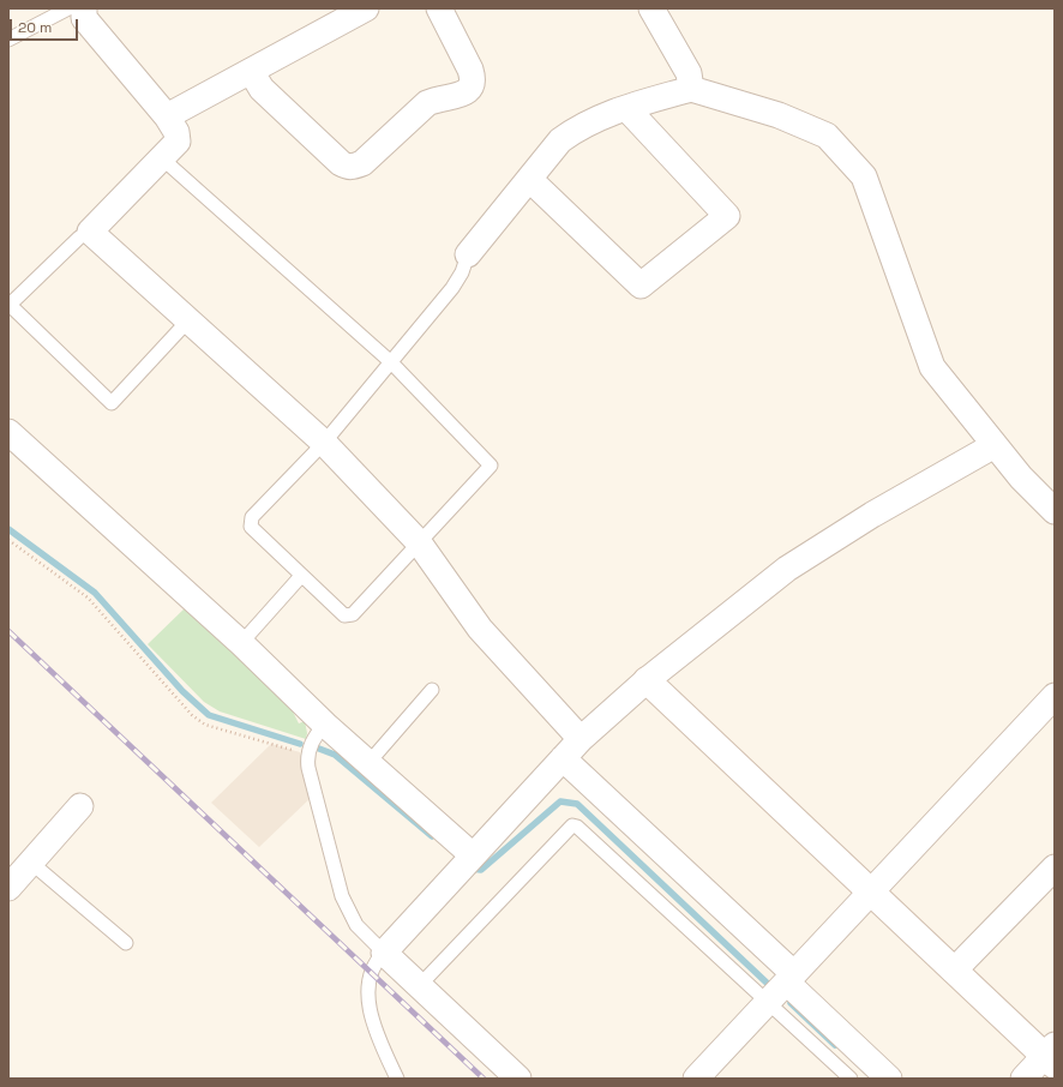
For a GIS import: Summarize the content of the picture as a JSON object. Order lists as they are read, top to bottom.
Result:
{
  "scale_bar": "20 m"
}
